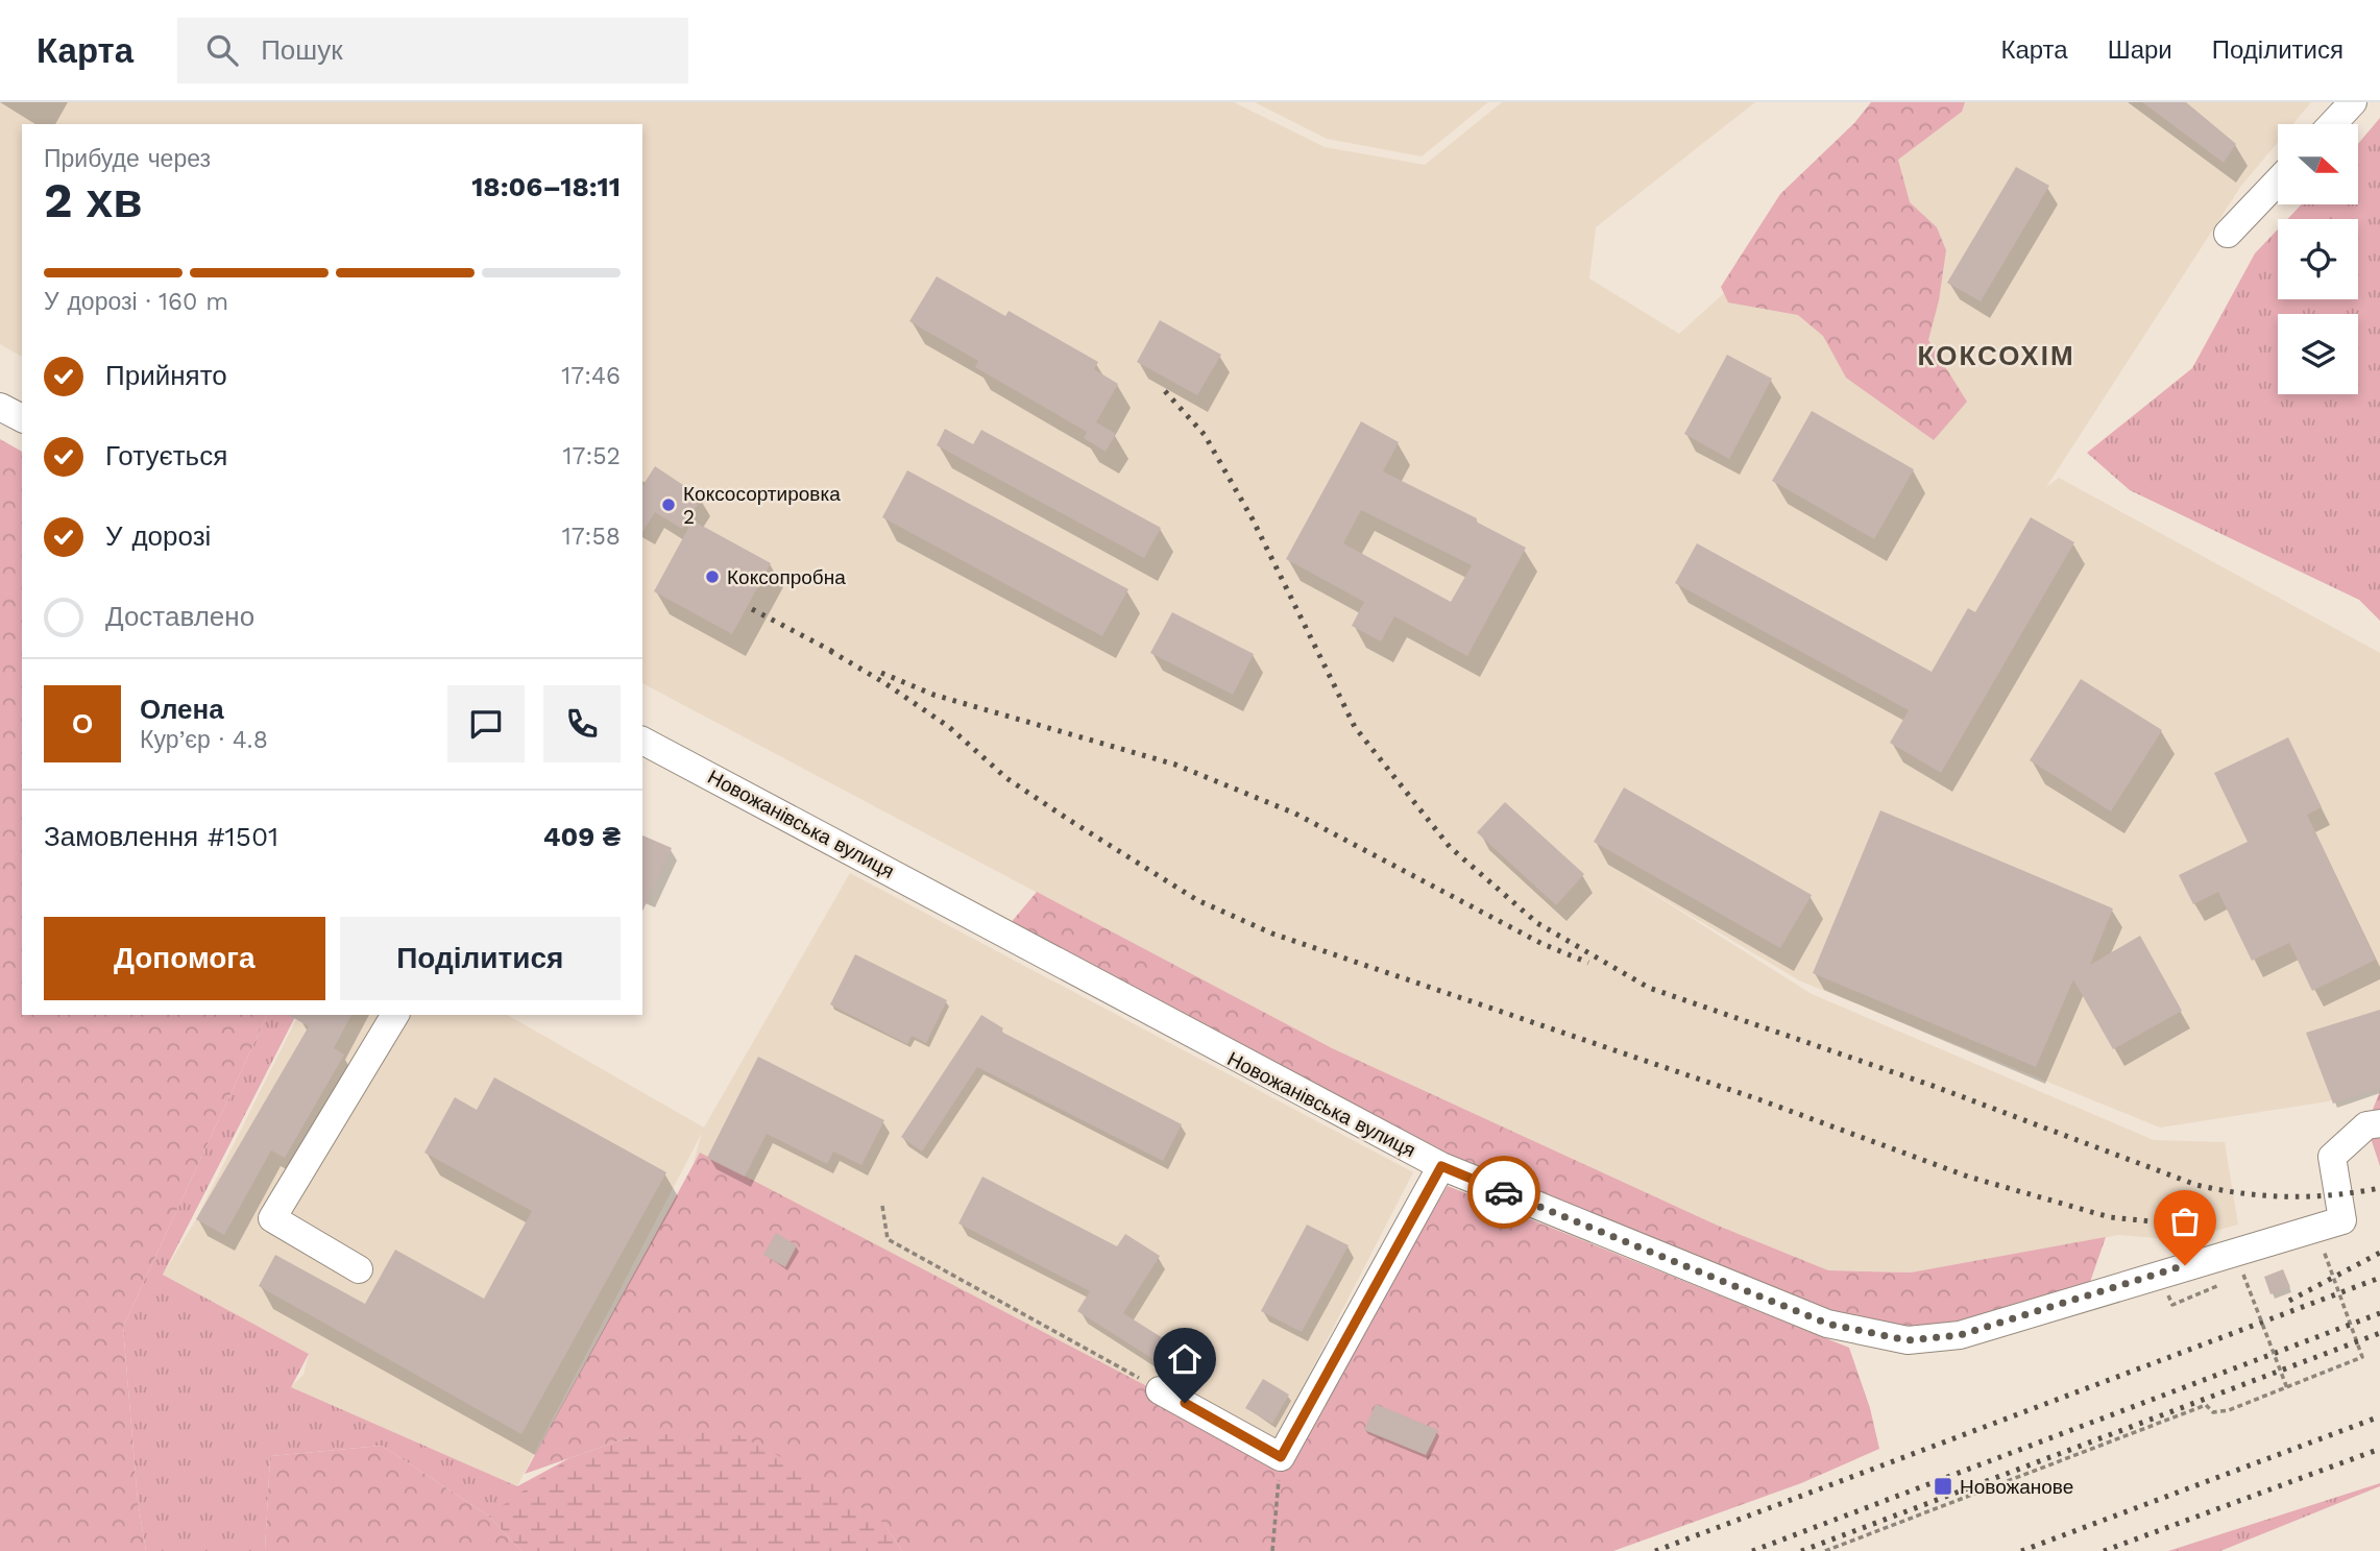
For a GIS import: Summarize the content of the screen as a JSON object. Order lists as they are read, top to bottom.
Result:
{
  "streets": {
    "street": ["Новожанівська вулиця"]
  },
  "districts": ["КОКСОХІМ"],
  "places": {
    "other": ["Коксосортировка 2", "Коксопробна"],
    "transit": ["Новожанове"]
  },
  "north": "right",
  "page": {
    "header": "Карта",
    "search": "Пошук",
    "nav": ["Карта", "Шари", "Поділитися"],
    "heading": ["2 хв", "Прибуде через", "18:06–18:11"],
    "panel": [
      "Олена",
      "Кур’єр · 4.8",
      "Замовлення #1501",
      "409 ₴"
    ],
    "bar": "У дорозі · 160 m",
    "list": [
      ["Прийнято", "17:46"],
      ["Готується", "17:52"],
      ["У дорозі", "17:58"],
      "Доставлено"
    ],
    "round": "О",
    "buttons": ["Допомога", "Поділитися"]
  }
}
